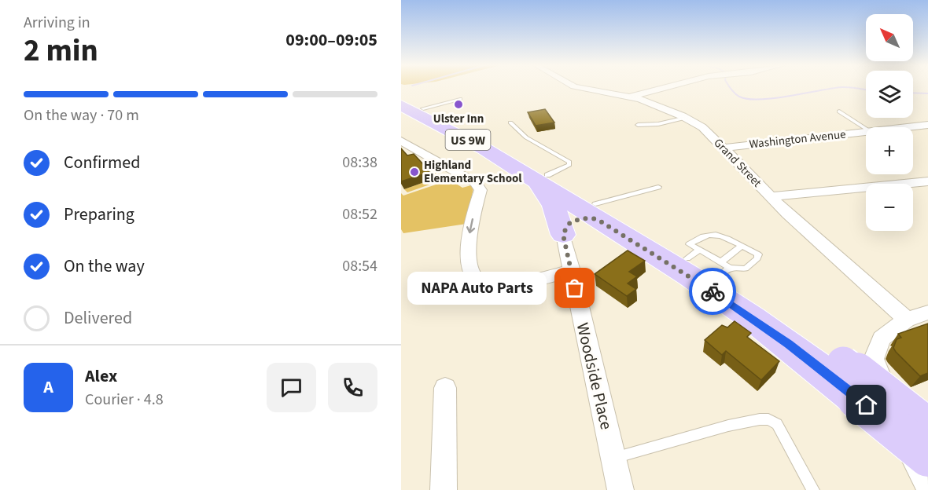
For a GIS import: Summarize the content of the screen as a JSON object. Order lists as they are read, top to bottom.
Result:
{
  "streets": {
    "highway": ["US 9W"],
    "street": ["Washington Avenue", "Grand Street", "Woodside Place"]
  },
  "crossings": [
    ["Washington Avenue", "Grand Street"]
  ],
  "places": ["Ulster Inn", "Highland Elementary School", "NAPA Auto Parts"],
  "north": "top left",
  "page": {
    "heading": ["2 min", "Arriving in", "09:00–09:05"],
    "panel": ["Alex", "Courier · 4.8"],
    "map_buttons": ["+", "−"],
    "bar": "On the way · 70 m",
    "list": [
      ["Confirmed", "08:38"],
      ["Preparing", "08:52"],
      ["On the way", "08:54"],
      "Delivered"
    ],
    "bubble": "NAPA Auto Parts",
    "round": "A"
  }
}
